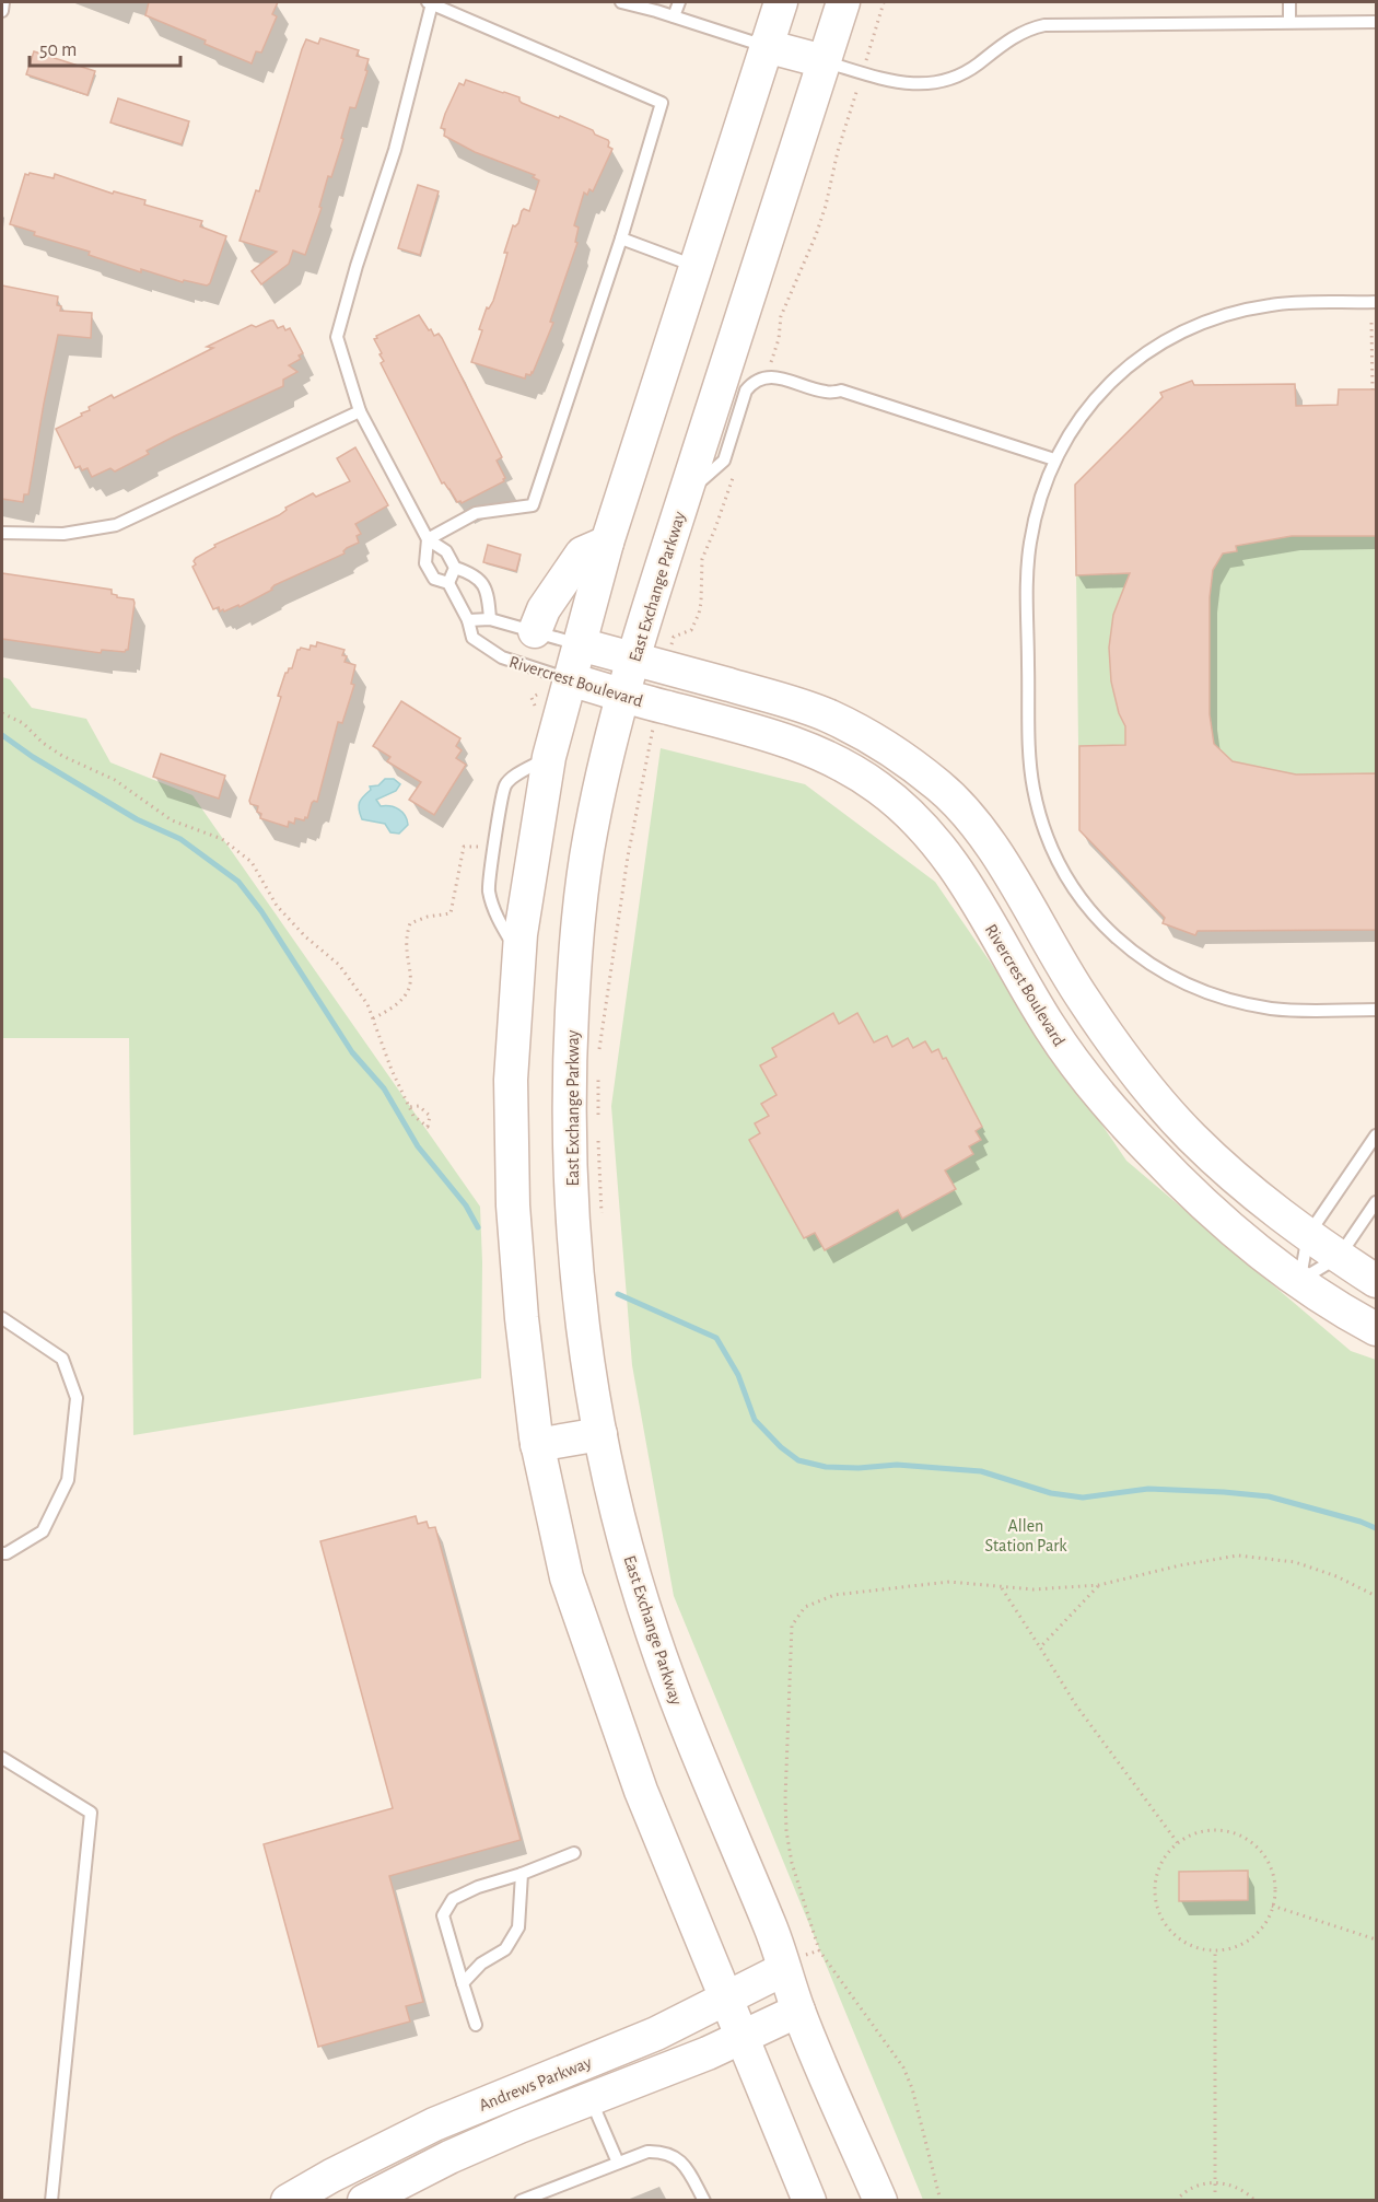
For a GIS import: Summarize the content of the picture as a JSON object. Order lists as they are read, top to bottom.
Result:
{
  "streets": {
    "main road": ["East Exchange Parkway", "Rivercrest Boulevard", "Andrews Parkway"]
  },
  "crossings": [
    ["East Exchange Parkway", "Rivercrest Boulevard"],
    ["East Exchange Parkway", "Andrews Parkway"]
  ],
  "parks": ["Allen Station Park"],
  "scale_bar": "50 m"
}
